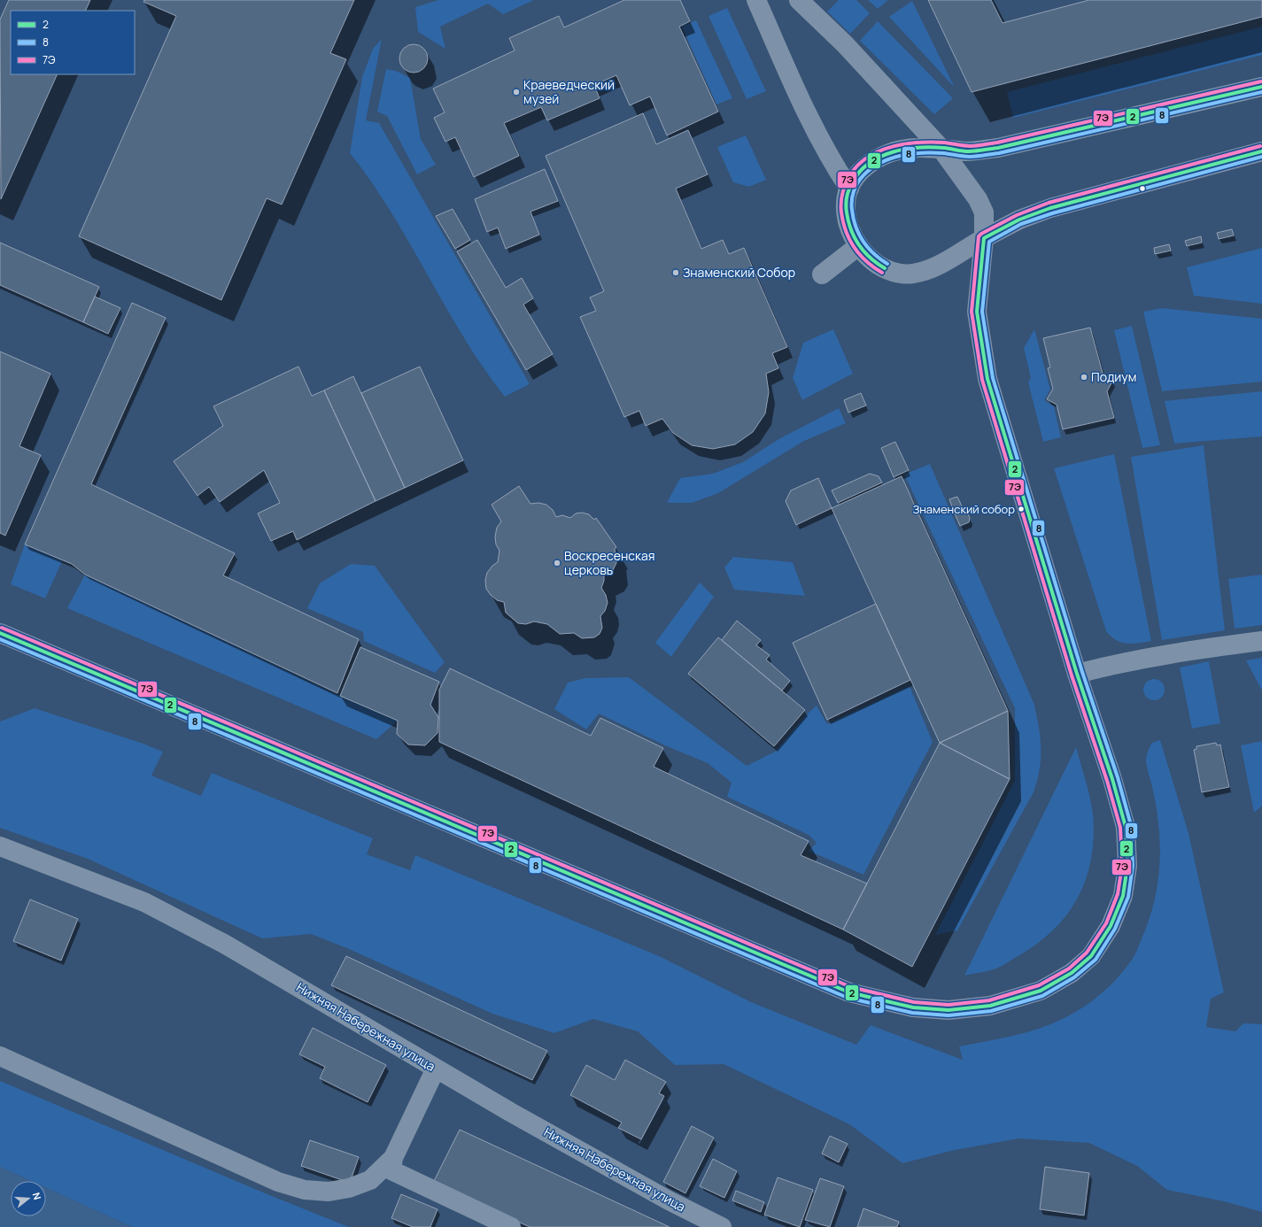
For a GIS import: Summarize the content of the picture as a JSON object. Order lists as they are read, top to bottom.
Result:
{
  "streets": {
    "street": ["Нижняя Набережная улица"]
  },
  "places": [
    "Краеведческий музей",
    "Знаменский Собор",
    "Подиум",
    "Знаменский собор",
    "Воскресенская церковь"
  ],
  "lines": ["transit line 7Э", "transit line 2", "transit line 8"],
  "legend": ["2", "8", "7Э"],
  "north": "right"
}
